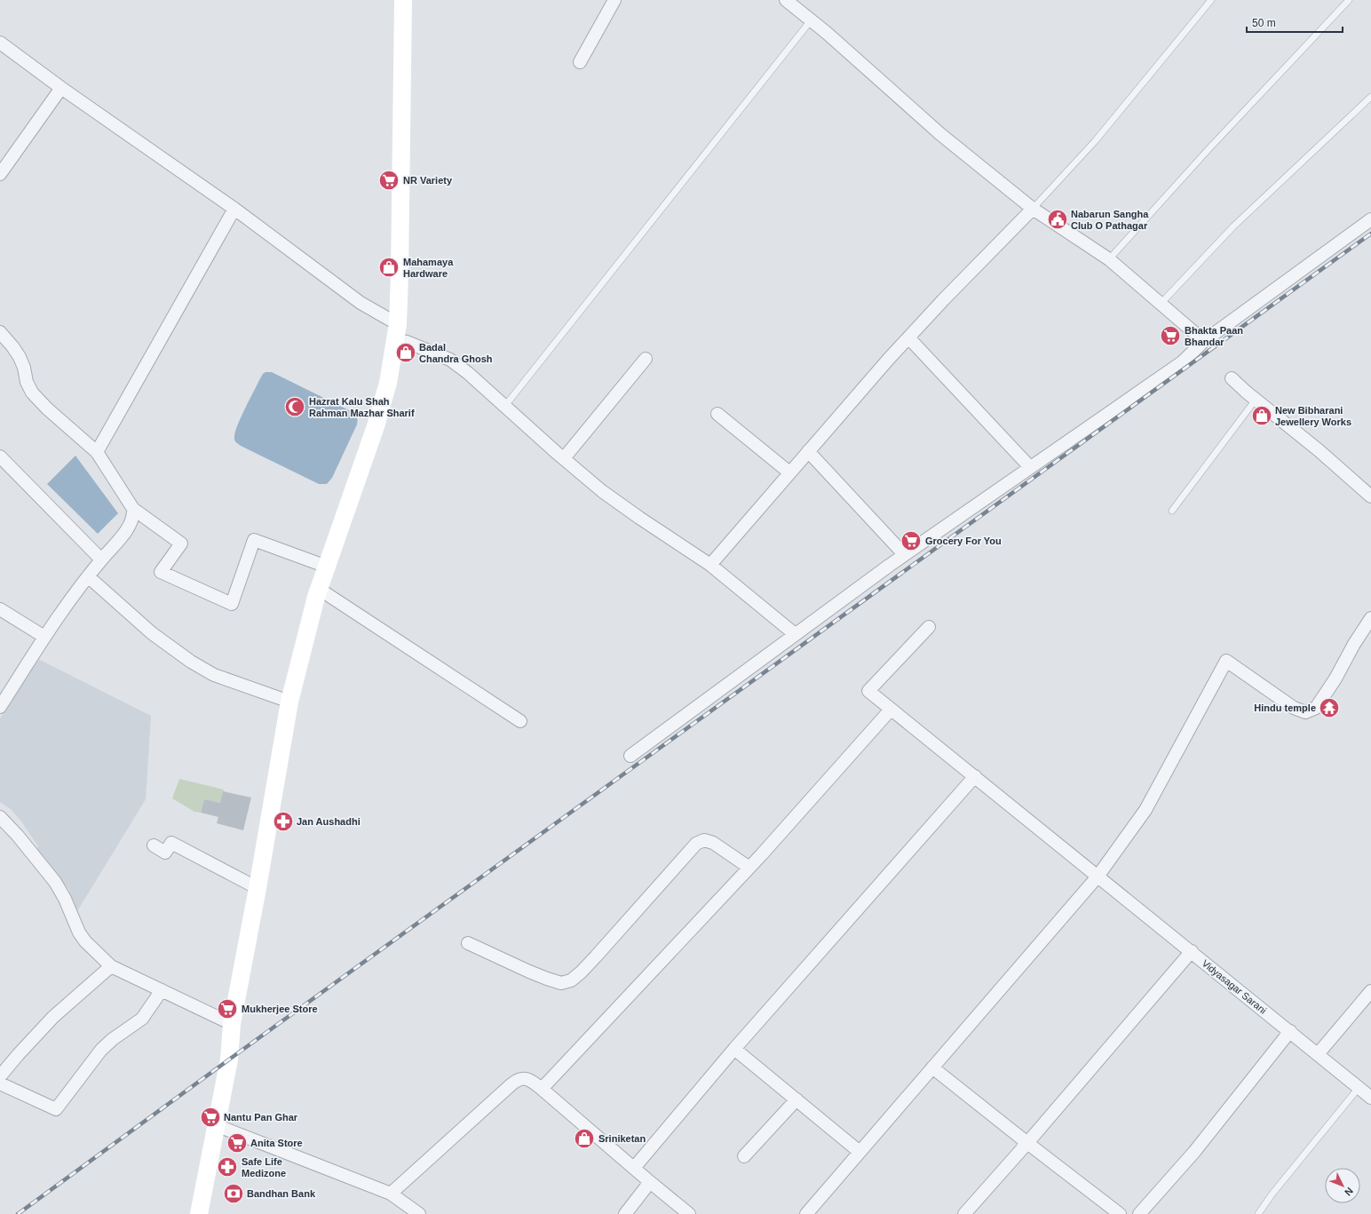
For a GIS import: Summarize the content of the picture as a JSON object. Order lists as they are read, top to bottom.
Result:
{
  "streets": {
    "street": ["Vidyasagar Sarani"]
  },
  "places": {
    "supermarket": [
      "NR Variety",
      "Bhakta Paan Bhandar",
      "Grocery For You",
      "Mukherjee Store",
      "Nantu Pan Ghar",
      "Anita Store"
    ],
    "public building": ["Nabarun Sangha Club O Pathagar"],
    "shop": [
      "Mahamaya Hardware",
      "Badal Chandra Ghosh",
      "New Bibharani Jewellery Works",
      "Sriniketan"
    ],
    "mosque": ["Hazrat Kalu Shah Rahman Mazhar Sharif"],
    "temple": ["Hindu temple"],
    "pharmacy": ["Jan Aushadhi", "Safe Life Medizone"],
    "bank": ["Bandhan Bank"]
  },
  "scale_bar": "50 m",
  "north": "bottom right"
}
